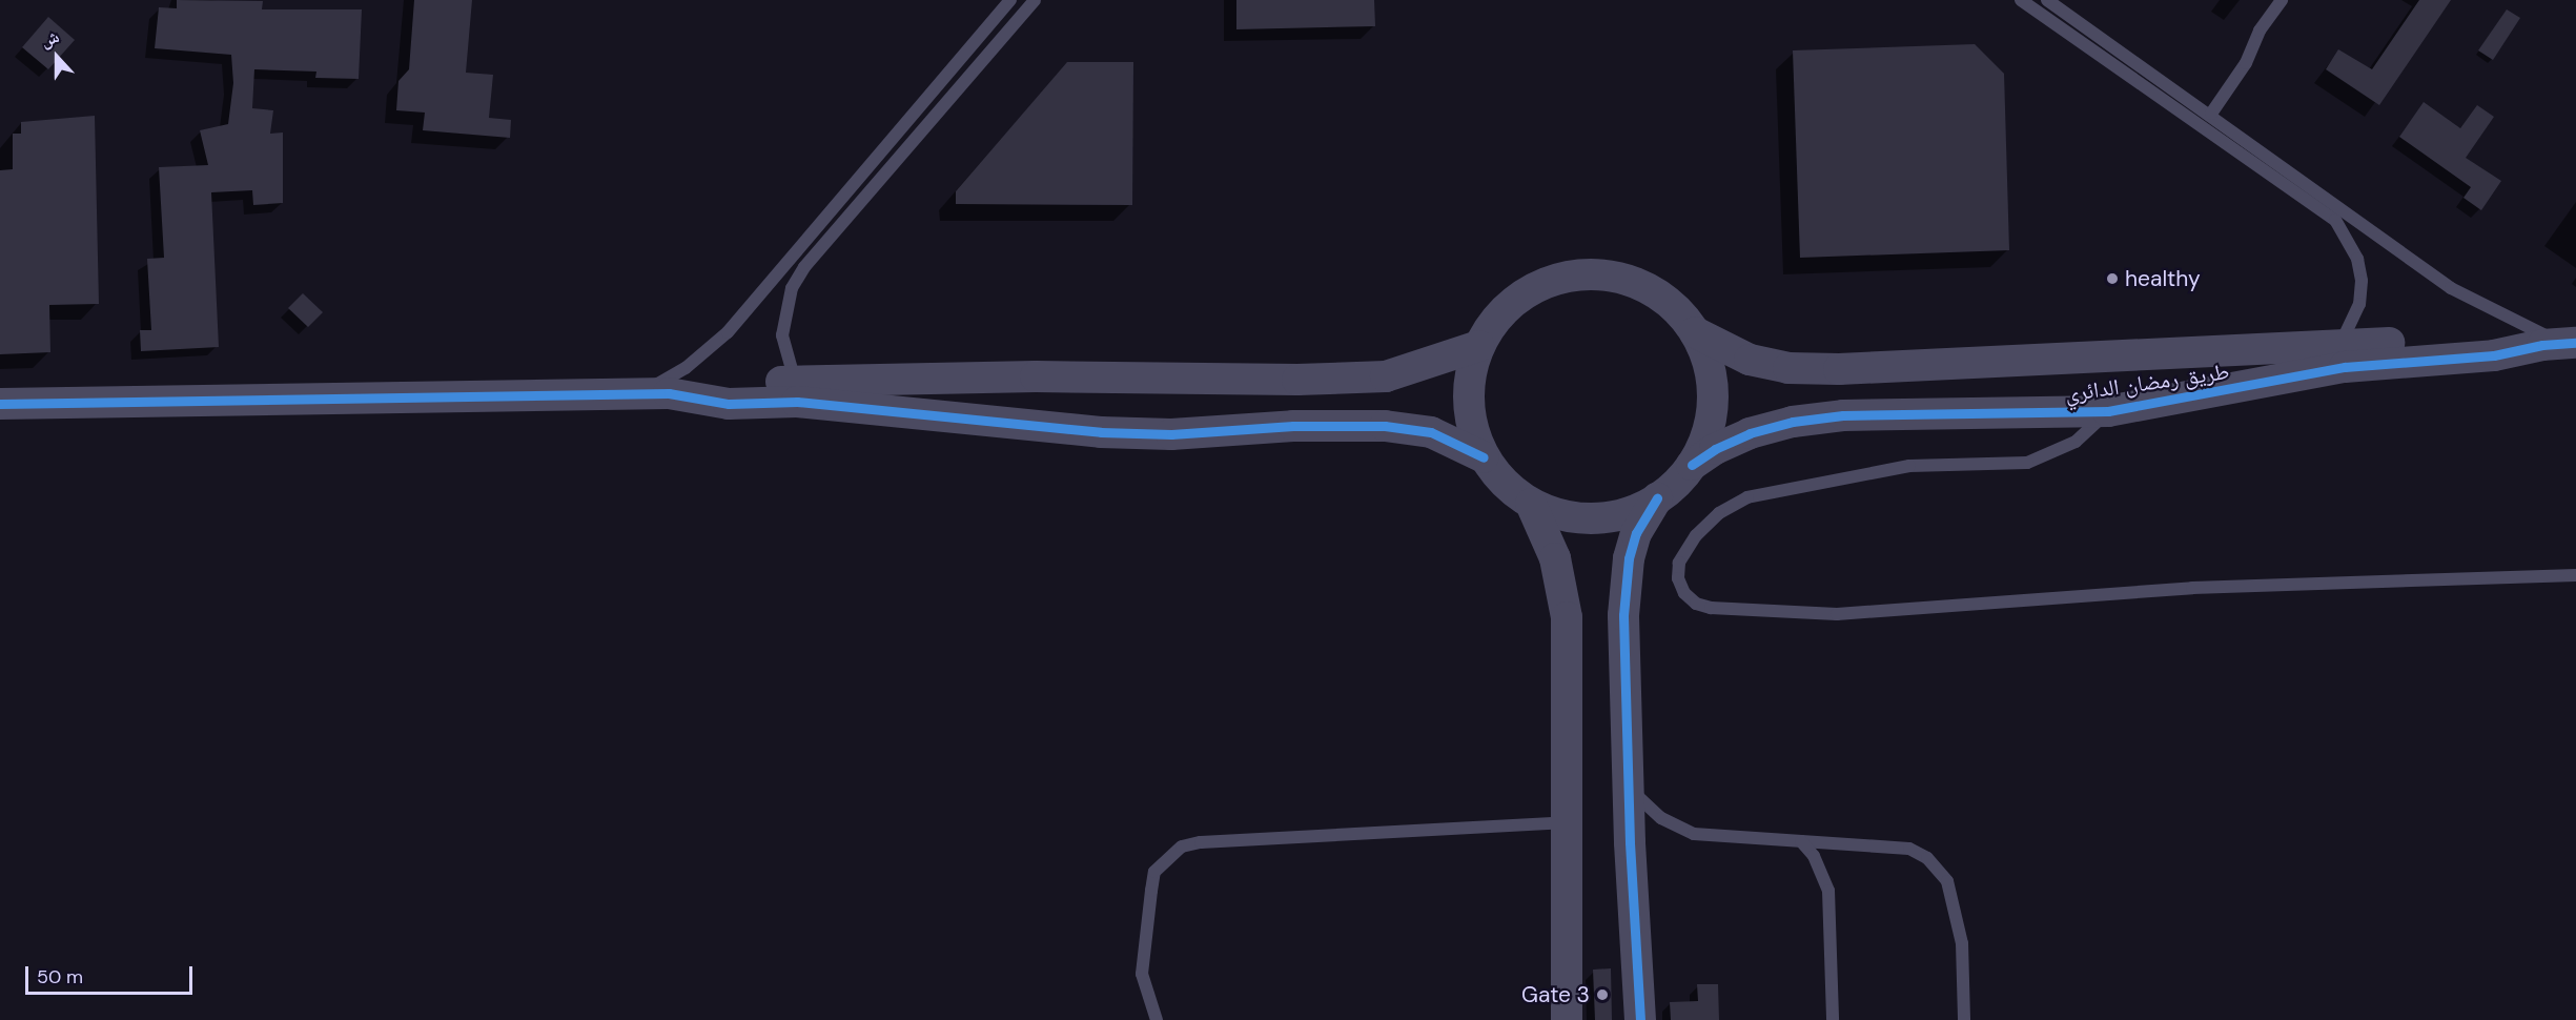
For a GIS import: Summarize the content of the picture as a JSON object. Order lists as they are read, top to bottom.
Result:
{
  "streets": {
    "street": ["طريق رمضان الدائري"]
  },
  "places": ["healthy", "Gate 3"],
  "scale_bar": "50 m",
  "north": "top"
}
